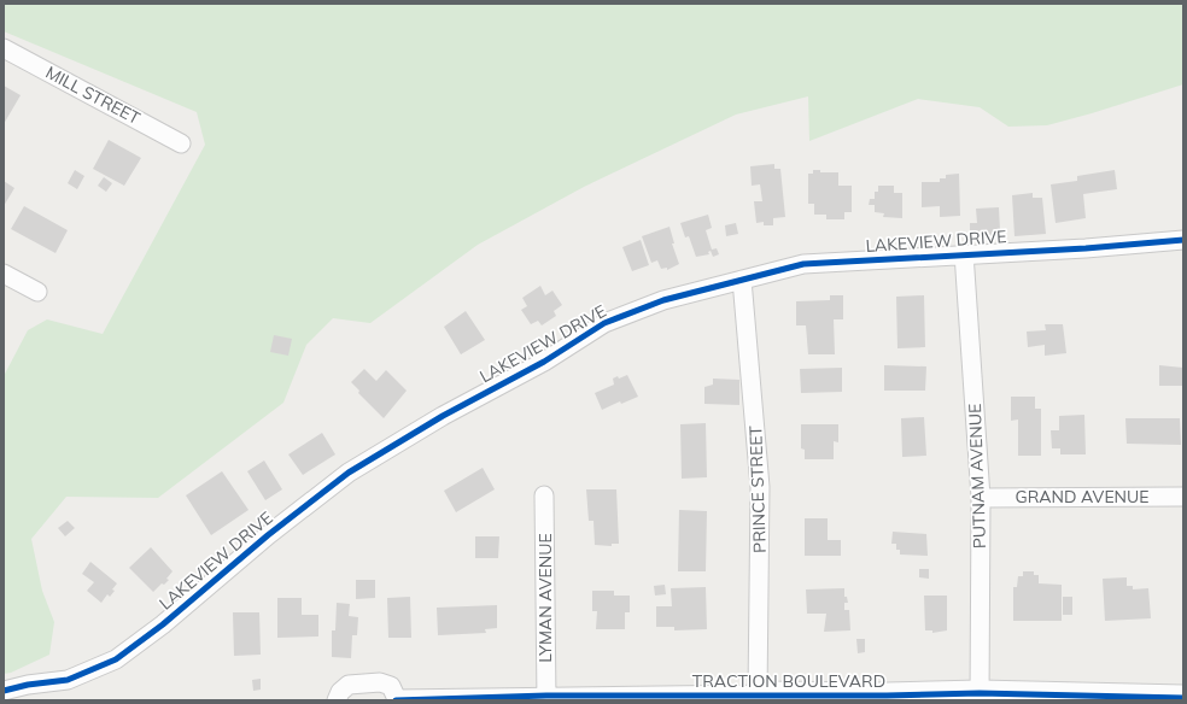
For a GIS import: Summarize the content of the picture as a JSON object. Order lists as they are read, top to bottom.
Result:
{
  "streets": {
    "street": [
      "MILL STREET",
      "LAKEVIEW DRIVE",
      "PUTNAM AVENUE",
      "PRINCE STREET",
      "GRAND AVENUE",
      "LYMAN AVENUE",
      "TRACTION BOULEVARD"
    ]
  },
  "crossings": [
    ["LAKEVIEW DRIVE", "PUTNAM AVENUE"],
    ["LAKEVIEW DRIVE", "PRINCE STREET"],
    ["PUTNAM AVENUE", "GRAND AVENUE"],
    ["PUTNAM AVENUE", "TRACTION BOULEVARD"],
    ["PRINCE STREET", "TRACTION BOULEVARD"],
    ["LYMAN AVENUE", "TRACTION BOULEVARD"]
  ]
}
